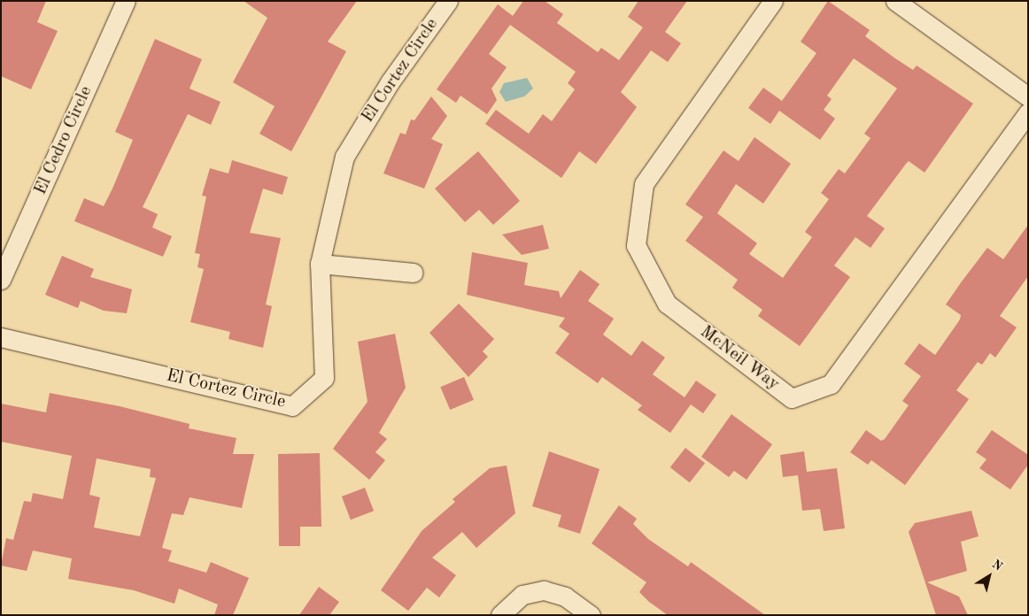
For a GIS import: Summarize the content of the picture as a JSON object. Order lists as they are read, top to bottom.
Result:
{
  "streets": {
    "street": ["El Cortez Circle", "El Cedro Circle", "McNeil Way"]
  },
  "north": "top right"
}
